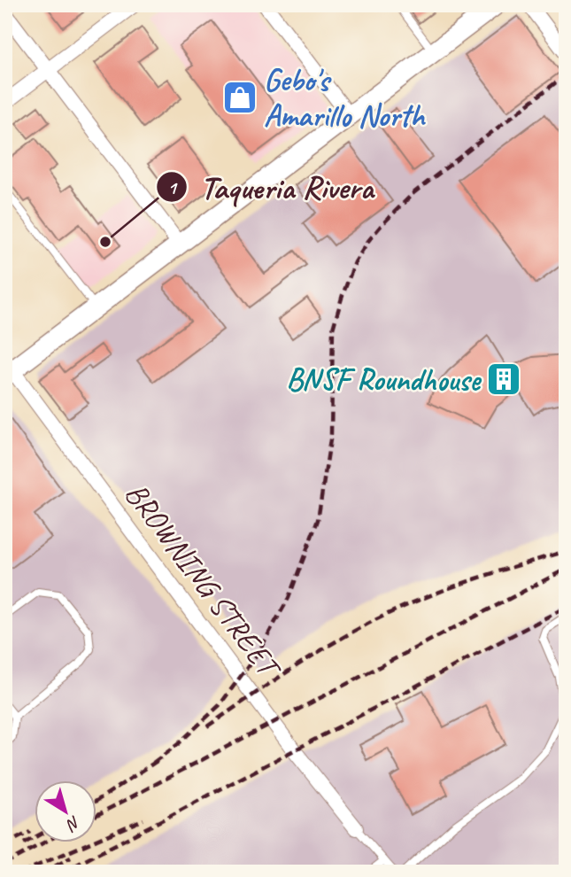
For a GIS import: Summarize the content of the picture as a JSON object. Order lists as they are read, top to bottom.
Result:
{
  "streets": {
    "street": ["BROWNING STREET"]
  },
  "places": {
    "shop": ["Gebo's Amarillo North"],
    "other": ["Taqueria Rivera"],
    "building": ["BNSF Roundhouse"]
  },
  "north": "bottom right"
}
